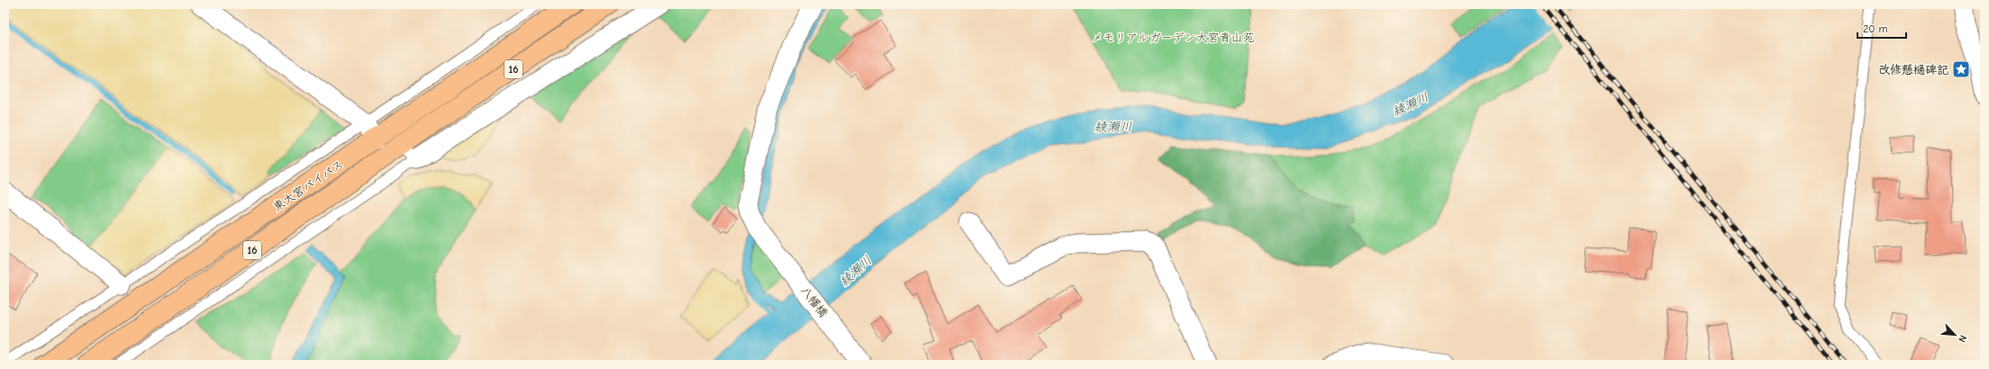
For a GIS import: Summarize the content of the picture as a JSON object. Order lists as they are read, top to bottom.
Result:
{
  "streets": {
    "highway": ["16", "東大宮バイパス"],
    "street": ["八幡橋"]
  },
  "water": ["綾瀬川"],
  "parks": ["メモリアルガーデン大宮青山苑"],
  "places": {
    "place": ["改修懸樋碑記"]
  },
  "scale_bar": "20 m",
  "north": "bottom right"
}
